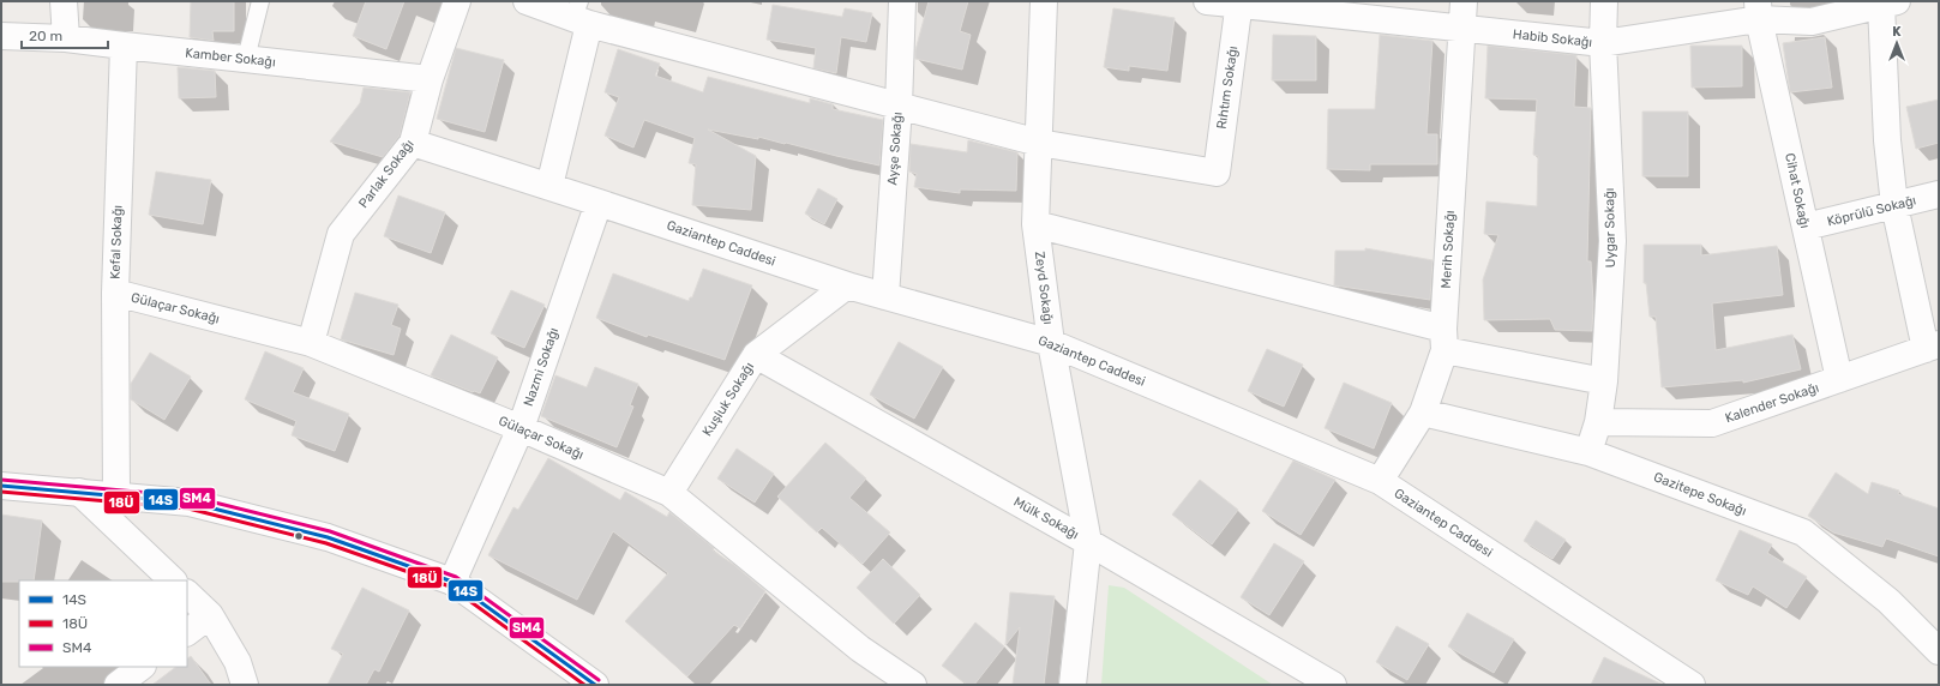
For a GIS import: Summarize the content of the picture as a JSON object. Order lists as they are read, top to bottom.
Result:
{
  "streets": {
    "street": [
      "Habib Sokağı",
      "Kamber Sokağı",
      "Rıhtım Sokağı",
      "Ayşe Sokağı",
      "Parlak Sokağı",
      "Cihat Sokağı",
      "Köprülü Sokağı",
      "Uygar Sokağı",
      "Kefal Sokağı",
      "Gaziantep Caddesi",
      "Merih Sokağı",
      "Zeyd Sokağı",
      "Gülaçar Sokağı",
      "Nazmi Sokağı",
      "Kuşluk Sokağı",
      "Kalender Sokağı",
      "Gazitepe Sokağı",
      "Mülk Sokağı"
    ]
  },
  "crossings": [
    ["Habib Sokağı", "Rıhtım Sokağı"],
    ["Habib Sokağı", "Cihat Sokağı"],
    ["Habib Sokağı", "Uygar Sokağı"],
    ["Habib Sokağı", "Merih Sokağı"],
    ["Kamber Sokağı", "Parlak Sokağı"],
    ["Kamber Sokağı", "Kefal Sokağı"],
    ["Rıhtım Sokağı", "Zeyd Sokağı"],
    ["Ayşe Sokağı", "Gaziantep Caddesi"],
    ["Parlak Sokağı", "Gaziantep Caddesi"],
    ["Parlak Sokağı", "Gülaçar Sokağı"],
    ["Cihat Sokağı", "Köprülü Sokağı"],
    ["Cihat Sokağı", "Kalender Sokağı"],
    ["Uygar Sokağı", "Kalender Sokağı"],
    ["Uygar Sokağı", "Gazitepe Sokağı"],
    ["Kefal Sokağı", "Gülaçar Sokağı"],
    ["Gaziantep Caddesi", "Merih Sokağı"],
    ["Gaziantep Caddesi", "Zeyd Sokağı"],
    ["Gaziantep Caddesi", "Nazmi Sokağı"],
    ["Gaziantep Caddesi", "Kuşluk Sokağı"],
    ["Merih Sokağı", "Gazitepe Sokağı"],
    ["Zeyd Sokağı", "Mülk Sokağı"],
    ["Gülaçar Sokağı", "Nazmi Sokağı"],
    ["Gülaçar Sokağı", "Kuşluk Sokağı"],
    ["Kuşluk Sokağı", "Mülk Sokağı"]
  ],
  "lines": ["transit line SM4", "transit line 14S", "transit line 18Ü"],
  "legend": ["14S", "18Ü", "SM4"],
  "scale_bar": "20 m",
  "north": "top"
}
